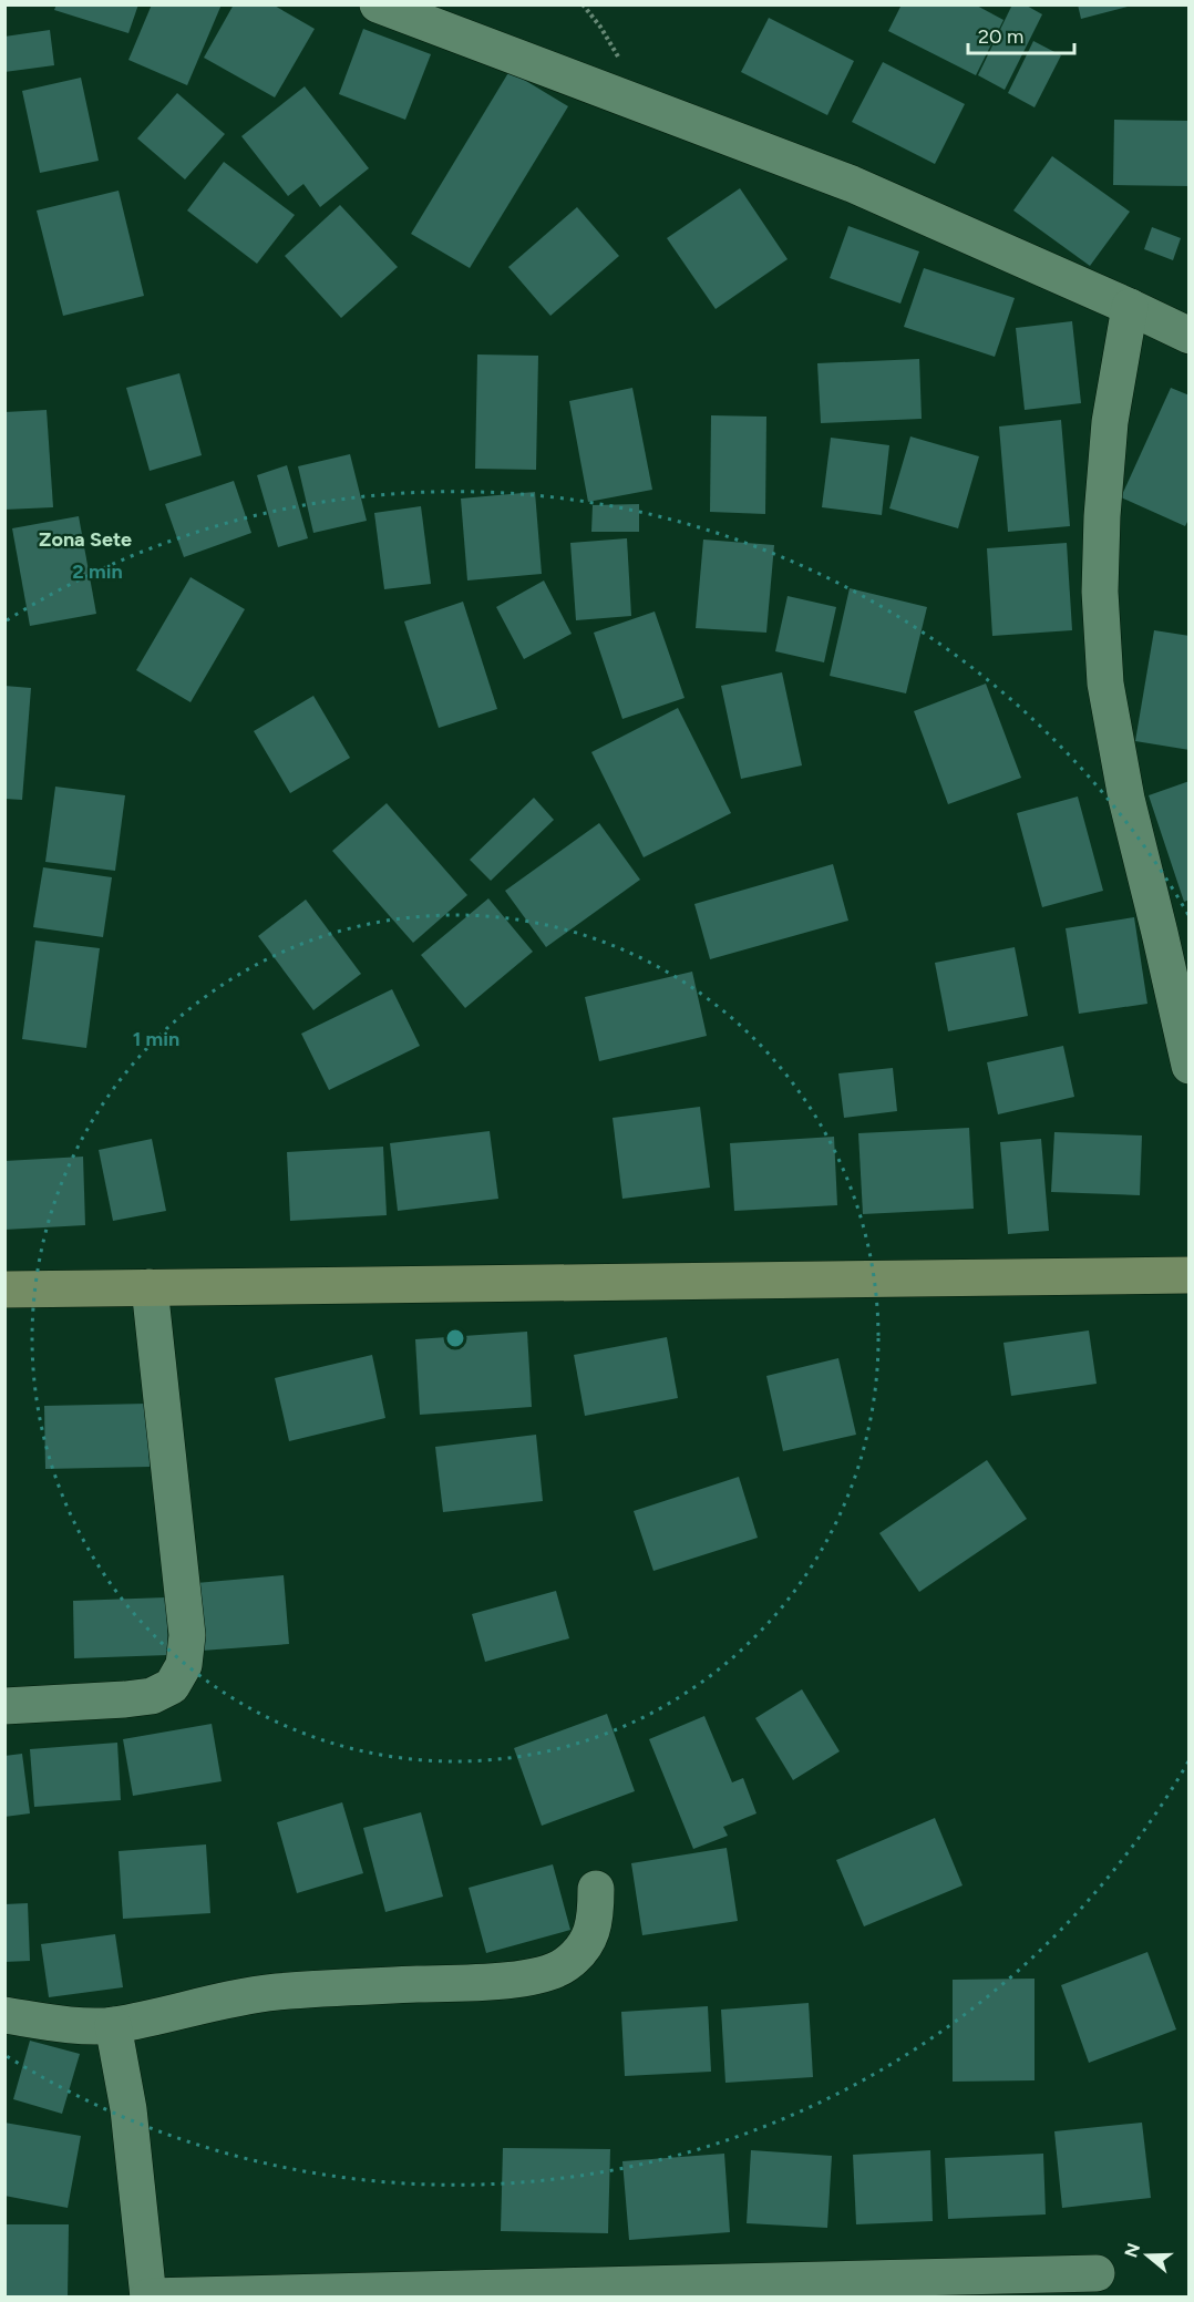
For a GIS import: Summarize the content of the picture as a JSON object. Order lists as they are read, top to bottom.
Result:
{
  "districts": ["Zona Sete"],
  "scale_bar": "20 m",
  "north": "left",
  "rings": ["2 min", "1 min"]
}
